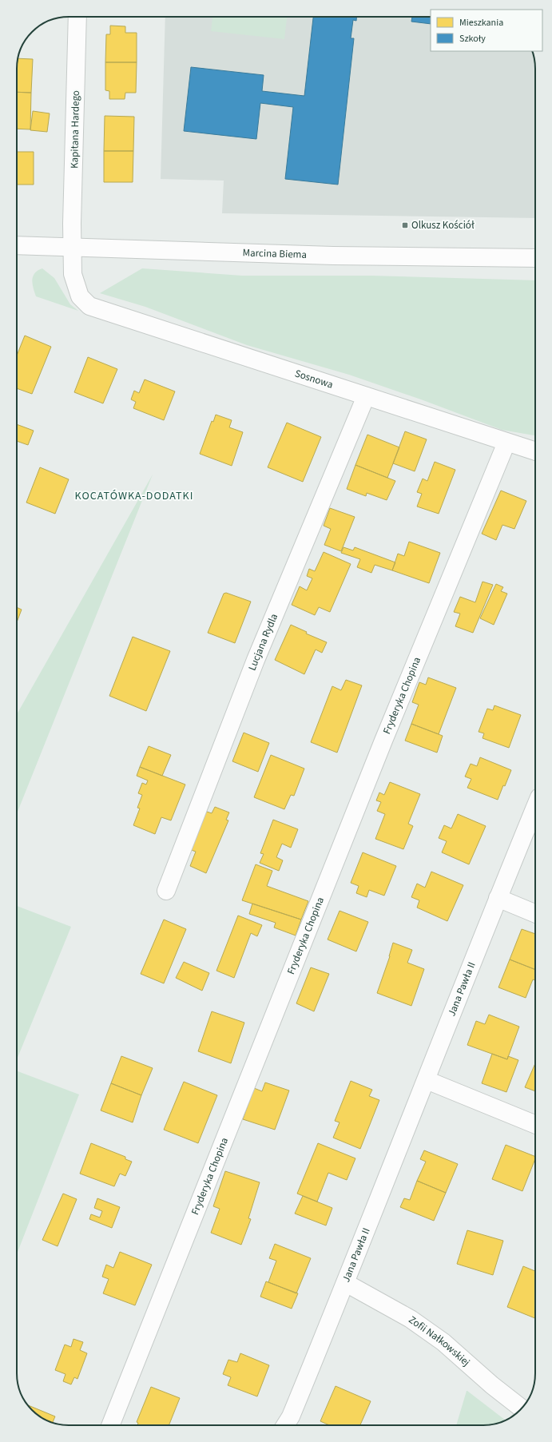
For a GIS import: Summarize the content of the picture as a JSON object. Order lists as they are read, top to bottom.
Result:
{
  "streets": {
    "street": [
      "Kapitana Hardego",
      "Marcina Biema",
      "Sosnowa",
      "Lucjana Rydla",
      "Fryderyka Chopina",
      "Jana Pawła II",
      "Zofii Nałkowskiej"
    ]
  },
  "crossings": [
    ["Kapitana Hardego", "Marcina Biema"],
    ["Kapitana Hardego", "Sosnowa"],
    ["Sosnowa", "Lucjana Rydla"],
    ["Sosnowa", "Fryderyka Chopina"],
    ["Jana Pawła II", "Zofii Nałkowskiej"]
  ],
  "districts": ["KOCATÓWKA-DODATKI"],
  "places": {
    "transit": ["Olkusz Kościół"]
  },
  "legend": ["Mieszkania", "Szkoły"]
}
